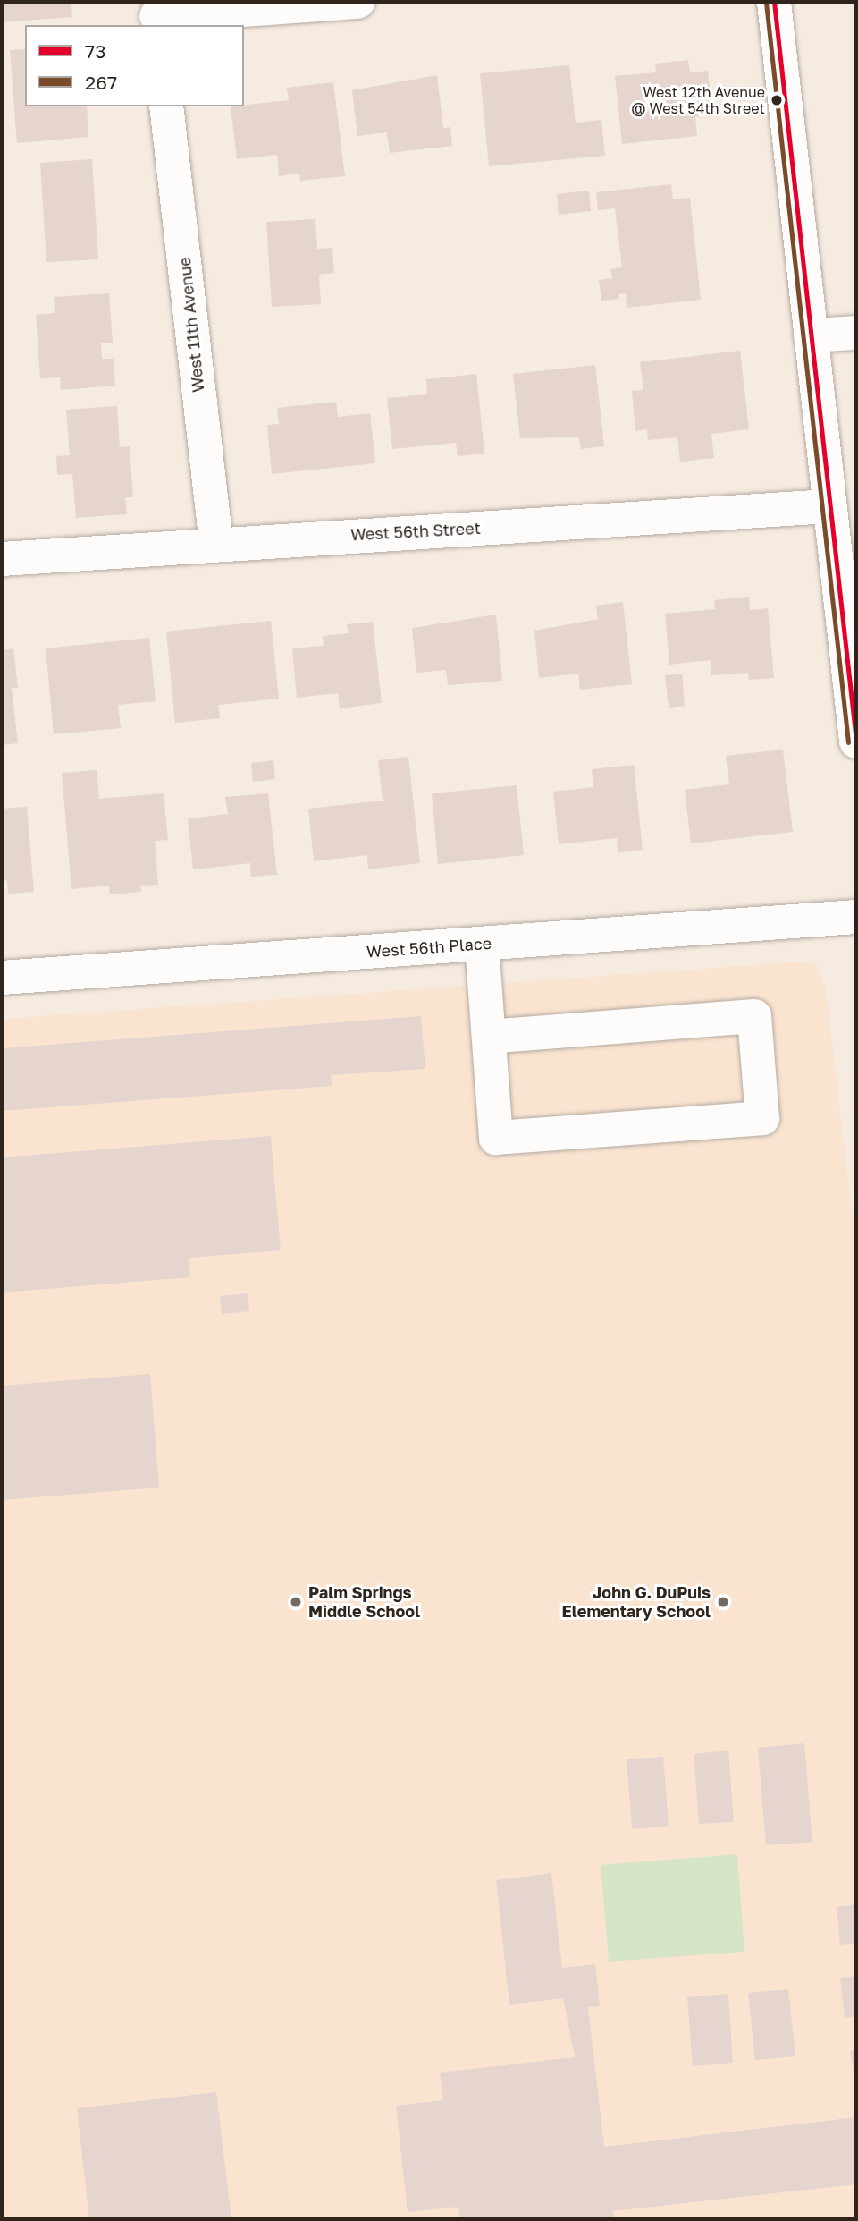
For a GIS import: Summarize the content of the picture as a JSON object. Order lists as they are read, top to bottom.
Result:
{
  "streets": {
    "street": ["West 11th Avenue", "West 56th Street", "West 56th Place"]
  },
  "crossings": [
    ["West 11th Avenue", "West 56th Street"]
  ],
  "places": ["West 12th Avenue @ West 54th Street", "Palm Springs Middle School", "John G. DuPuis Elementary School"],
  "lines": ["transit line 73", "transit line 267"],
  "legend": ["73", "267"]
}
